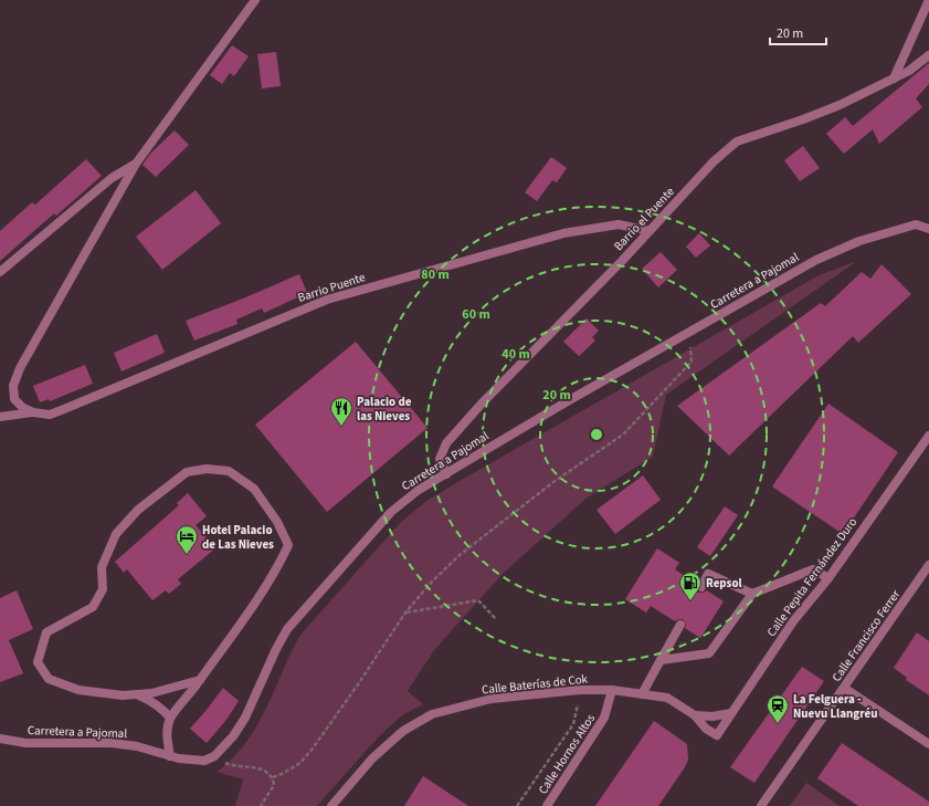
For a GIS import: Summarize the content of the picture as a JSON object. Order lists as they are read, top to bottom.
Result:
{
  "streets": {
    "street": [
      "Barrio el Puente",
      "Carretera a Pajomal",
      "Barrio Puente",
      "Calle Pepita Fernández Duro",
      "Calle Francisco Ferrer",
      "Calle Baterías de Cok",
      "Calle Hornos Altos"
    ]
  },
  "crossings": [
    ["Barrio el Puente", "Carretera a Pajomal"],
    ["Barrio el Puente", "Barrio Puente"],
    ["Calle Pepita Fernández Duro", "Calle Baterías de Cok"],
    ["Calle Baterías de Cok", "Calle Hornos Altos"]
  ],
  "places": {
    "restaurant": ["Palacio de las Nieves"],
    "hotel": ["Hotel Palacio de Las Nieves"],
    "fuel station": ["Repsol"],
    "station": ["La Felguera - Nuevu Llangréu"]
  },
  "scale_bar": "20 m",
  "rings": [
    "80 m",
    "60 m",
    "40 m",
    "20 m"
  ]
}
